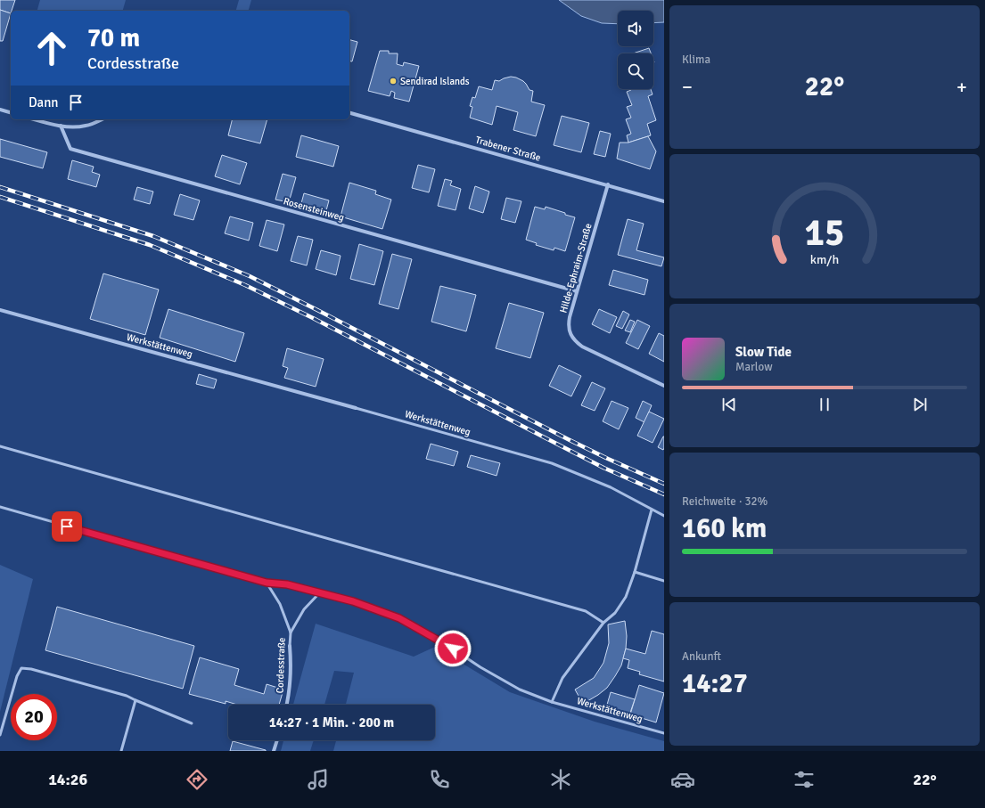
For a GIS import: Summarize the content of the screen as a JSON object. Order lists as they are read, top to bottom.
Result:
{
  "streets": {
    "street": [
      "Trabener Straße",
      "Rosensteinweg",
      "Hilde-Ephraim-Straße",
      "Werkstättenweg",
      "Cordesstraße"
    ]
  },
  "crossings": [
    ["Trabener Straße", "Hilde-Ephraim-Straße"],
    ["Rosensteinweg", "Hilde-Ephraim-Straße"]
  ],
  "places": ["Sendirad Islands"],
  "page": {
    "tile": [
      "Klima",
      ["Reichweite · 32%", "160 km"],
      ["Ankunft", "14:27"]
    ],
    "turn": ["70 m", "Cordesstraße"],
    "heat": ["−", "22°", "+"],
    "then": "Dann",
    "song": ["Slow Tide", "Marlow"],
    "limit": "20",
    "trip": "14:27 · 1 Min. · 200 m",
    "tabs": ["14:26", "22°"],
    "gauge": ["15", "km/h"]
  }
}
